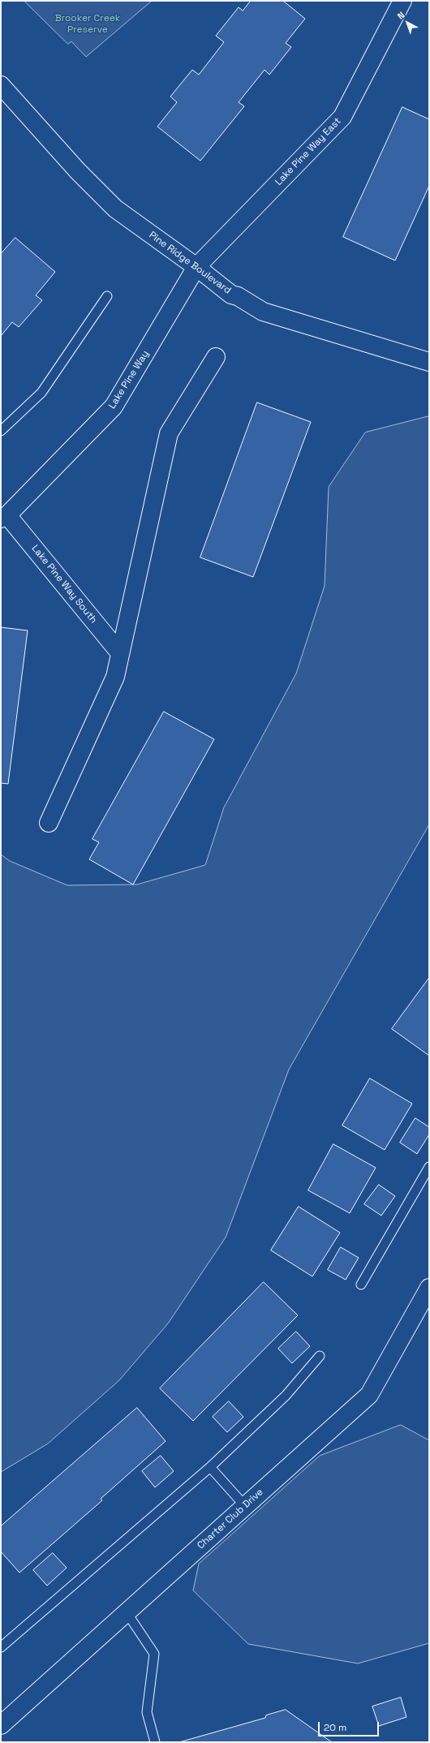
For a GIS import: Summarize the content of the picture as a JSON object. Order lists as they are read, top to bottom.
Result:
{
  "streets": {
    "street": [
      "Lake Pine Way East",
      "Pine Ridge Boulevard",
      "Lake Pine Way",
      "Lake Pine Way South",
      "Charter Club Drive"
    ]
  },
  "crossings": [
    ["Lake Pine Way East", "Pine Ridge Boulevard"],
    ["Lake Pine Way East", "Lake Pine Way"],
    ["Pine Ridge Boulevard", "Lake Pine Way"],
    ["Lake Pine Way", "Lake Pine Way South"]
  ],
  "parks": ["Brooker Creek Preserve"],
  "scale_bar": "20 m",
  "north": "top left"
}
